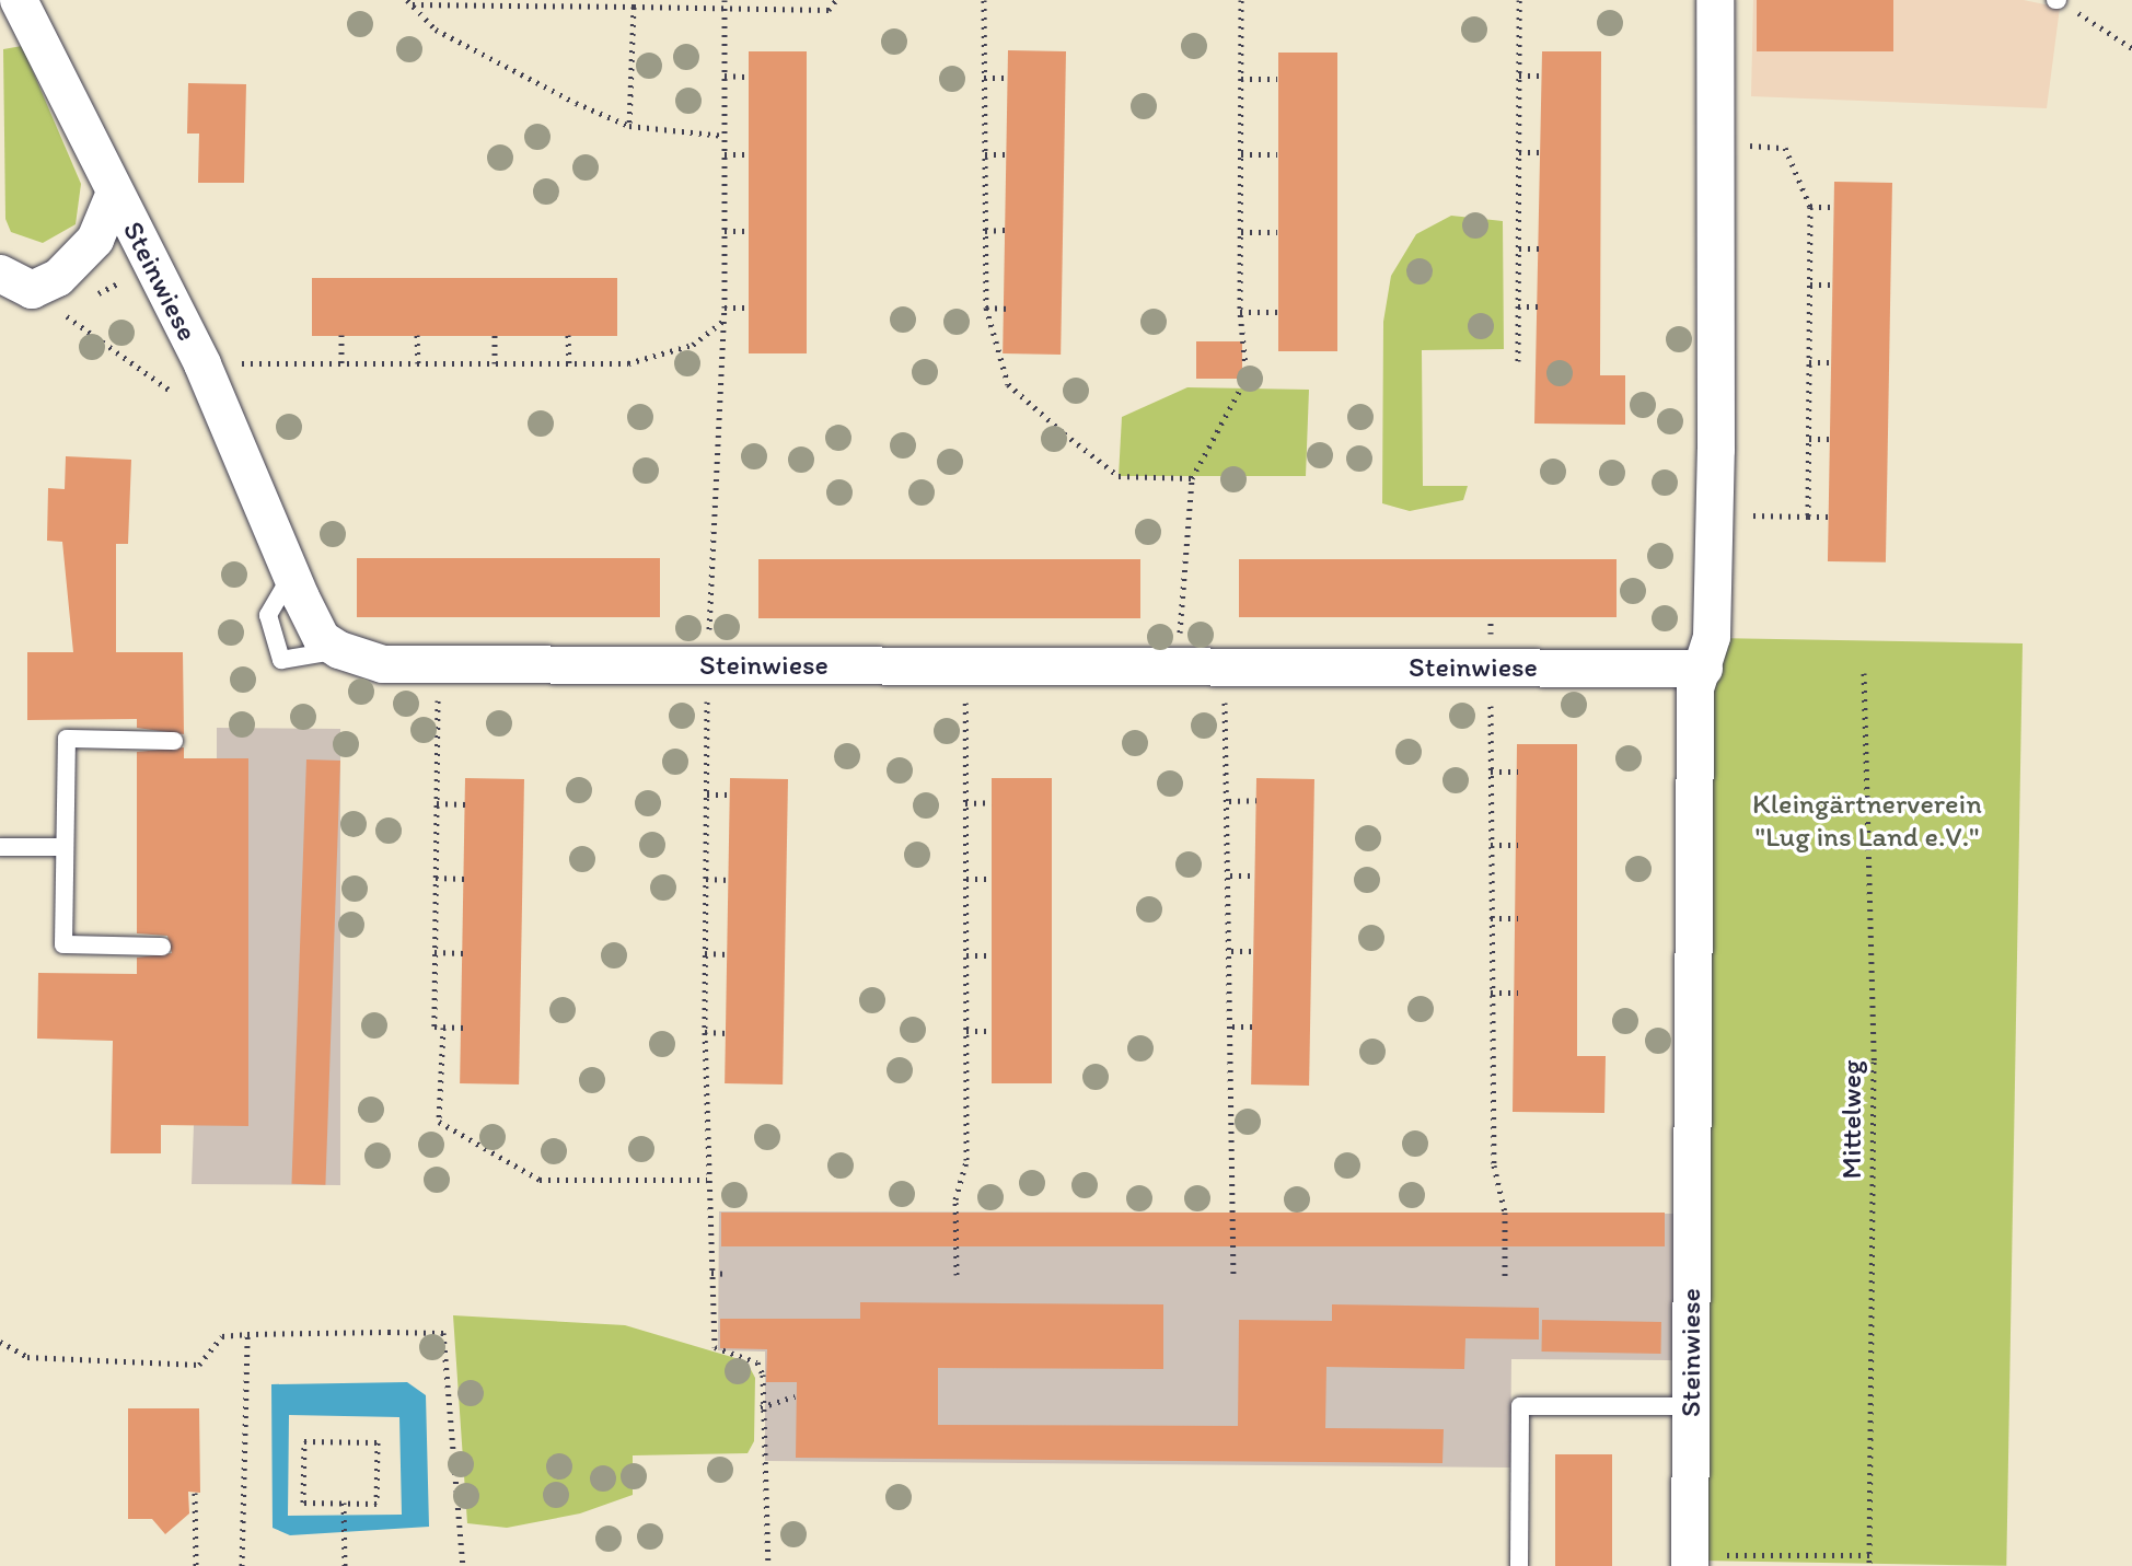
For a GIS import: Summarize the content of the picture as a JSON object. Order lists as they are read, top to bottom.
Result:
{
  "streets": {
    "street": ["Steinwiese"],
    "path": ["Mittelweg"]
  },
  "parks": ["Kleingärtnerverein \"Lug ins Land e.V.\""]
}
